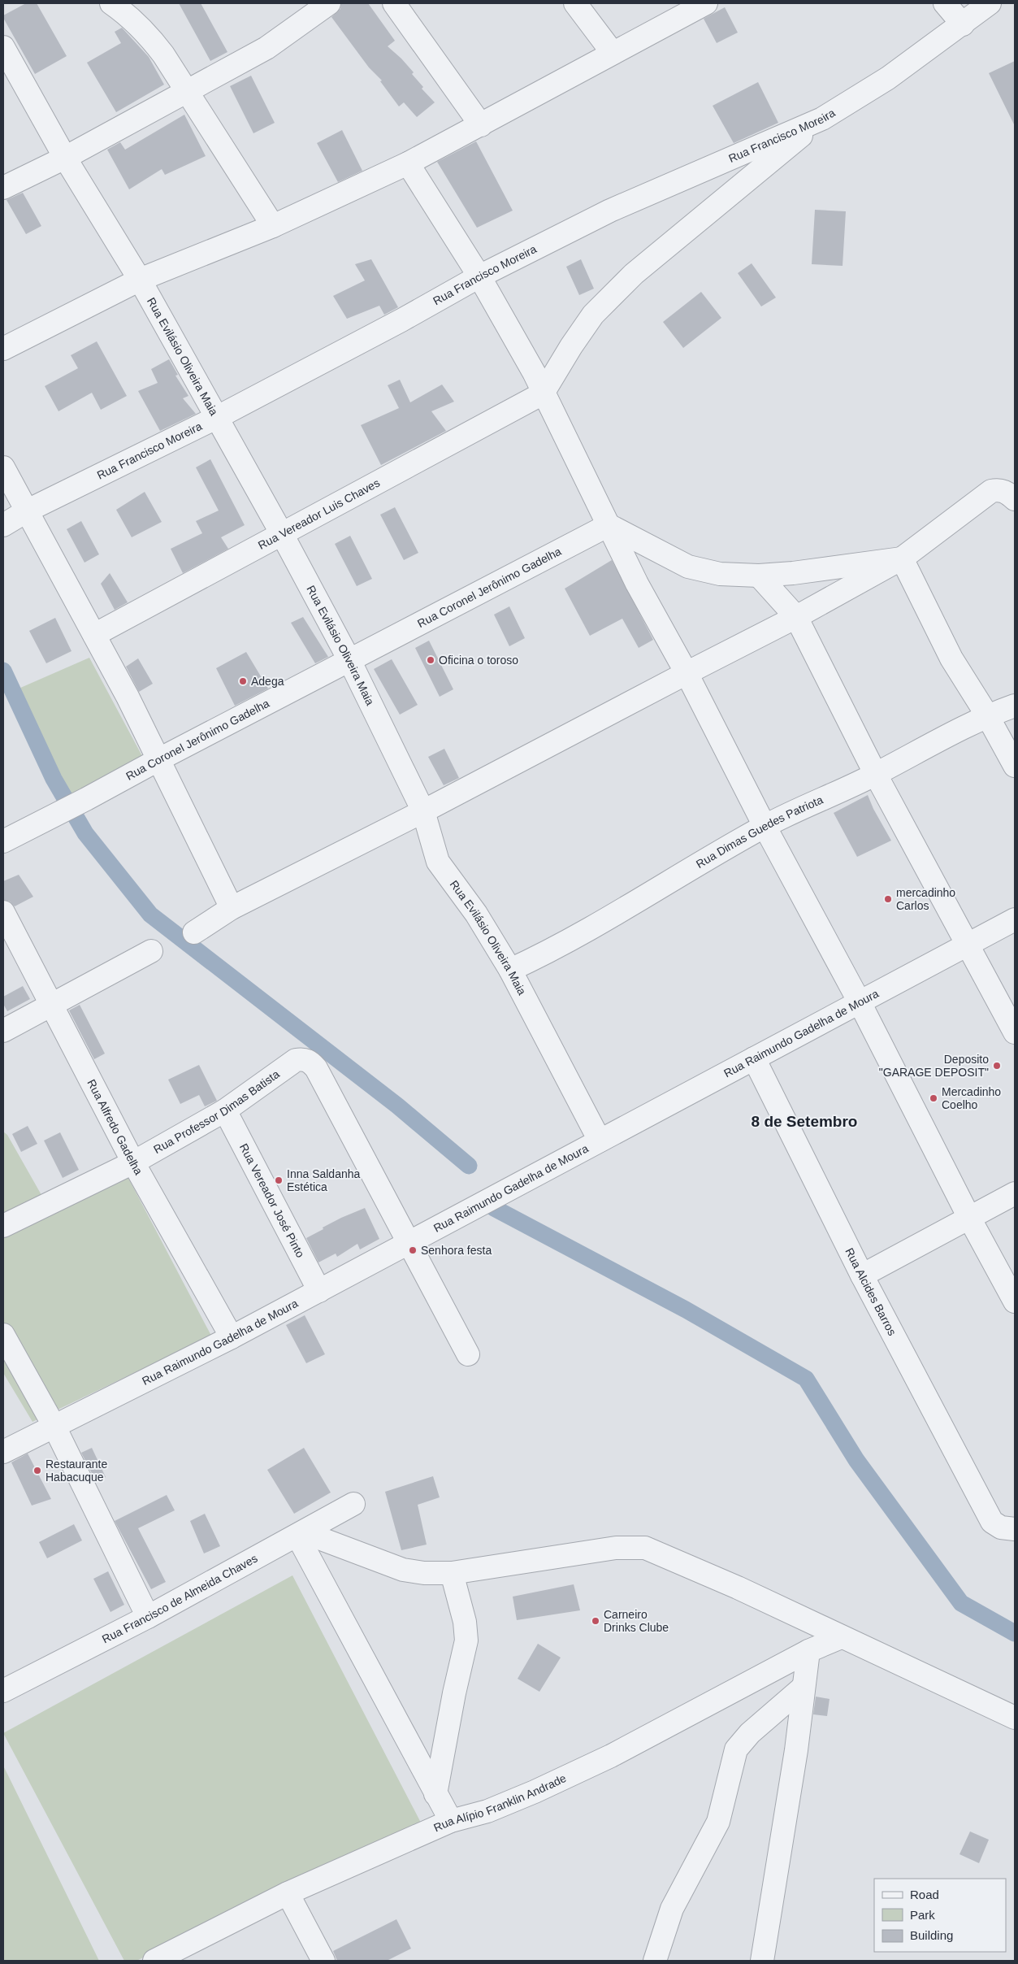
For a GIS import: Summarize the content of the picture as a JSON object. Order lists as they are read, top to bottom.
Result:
{
  "streets": {
    "street": [
      "Rua Francisco Moreira",
      "Rua Evilásio Oliveira Maia",
      "Rua Vereador Luis Chaves",
      "Rua Coronel Jerônimo Gadelha",
      "Rua Dimas Guedes Patriota",
      "Rua Raimundo Gadelha de Moura",
      "Rua Professor Dimas Batista",
      "Rua Alfredo Gadelha",
      "Rua Vereador José Pinto",
      "Rua Alcides Barros",
      "Rua Francisco de Almeida Chaves",
      "Rua Alípio Franklin Andrade"
    ]
  },
  "crossings": [
    ["Rua Francisco Moreira", "Rua Evilásio Oliveira Maia"],
    ["Rua Evilásio Oliveira Maia", "Rua Vereador Luis Chaves"],
    ["Rua Evilásio Oliveira Maia", "Rua Coronel Jerônimo Gadelha"],
    ["Rua Evilásio Oliveira Maia", "Rua Dimas Guedes Patriota"],
    ["Rua Evilásio Oliveira Maia", "Rua Raimundo Gadelha de Moura"],
    ["Rua Raimundo Gadelha de Moura", "Rua Professor Dimas Batista"],
    ["Rua Raimundo Gadelha de Moura", "Rua Alfredo Gadelha"],
    ["Rua Raimundo Gadelha de Moura", "Rua Vereador José Pinto"],
    ["Rua Raimundo Gadelha de Moura", "Rua Alcides Barros"],
    ["Rua Professor Dimas Batista", "Rua Alfredo Gadelha"],
    ["Rua Professor Dimas Batista", "Rua Vereador José Pinto"]
  ],
  "districts": ["8 de Setembro"],
  "places": [
    "Oficina o toroso",
    "Adega",
    "mercadinho Carlos",
    "Deposito \"GARAGE DEPOSIT\"",
    "Mercadinho Coelho",
    "Inna Saldanha Estética",
    "Senhora festa",
    "Restaurante Habacuque",
    "Carneiro Drinks Clube"
  ],
  "legend": ["Road", "Park", "Building"]
}
